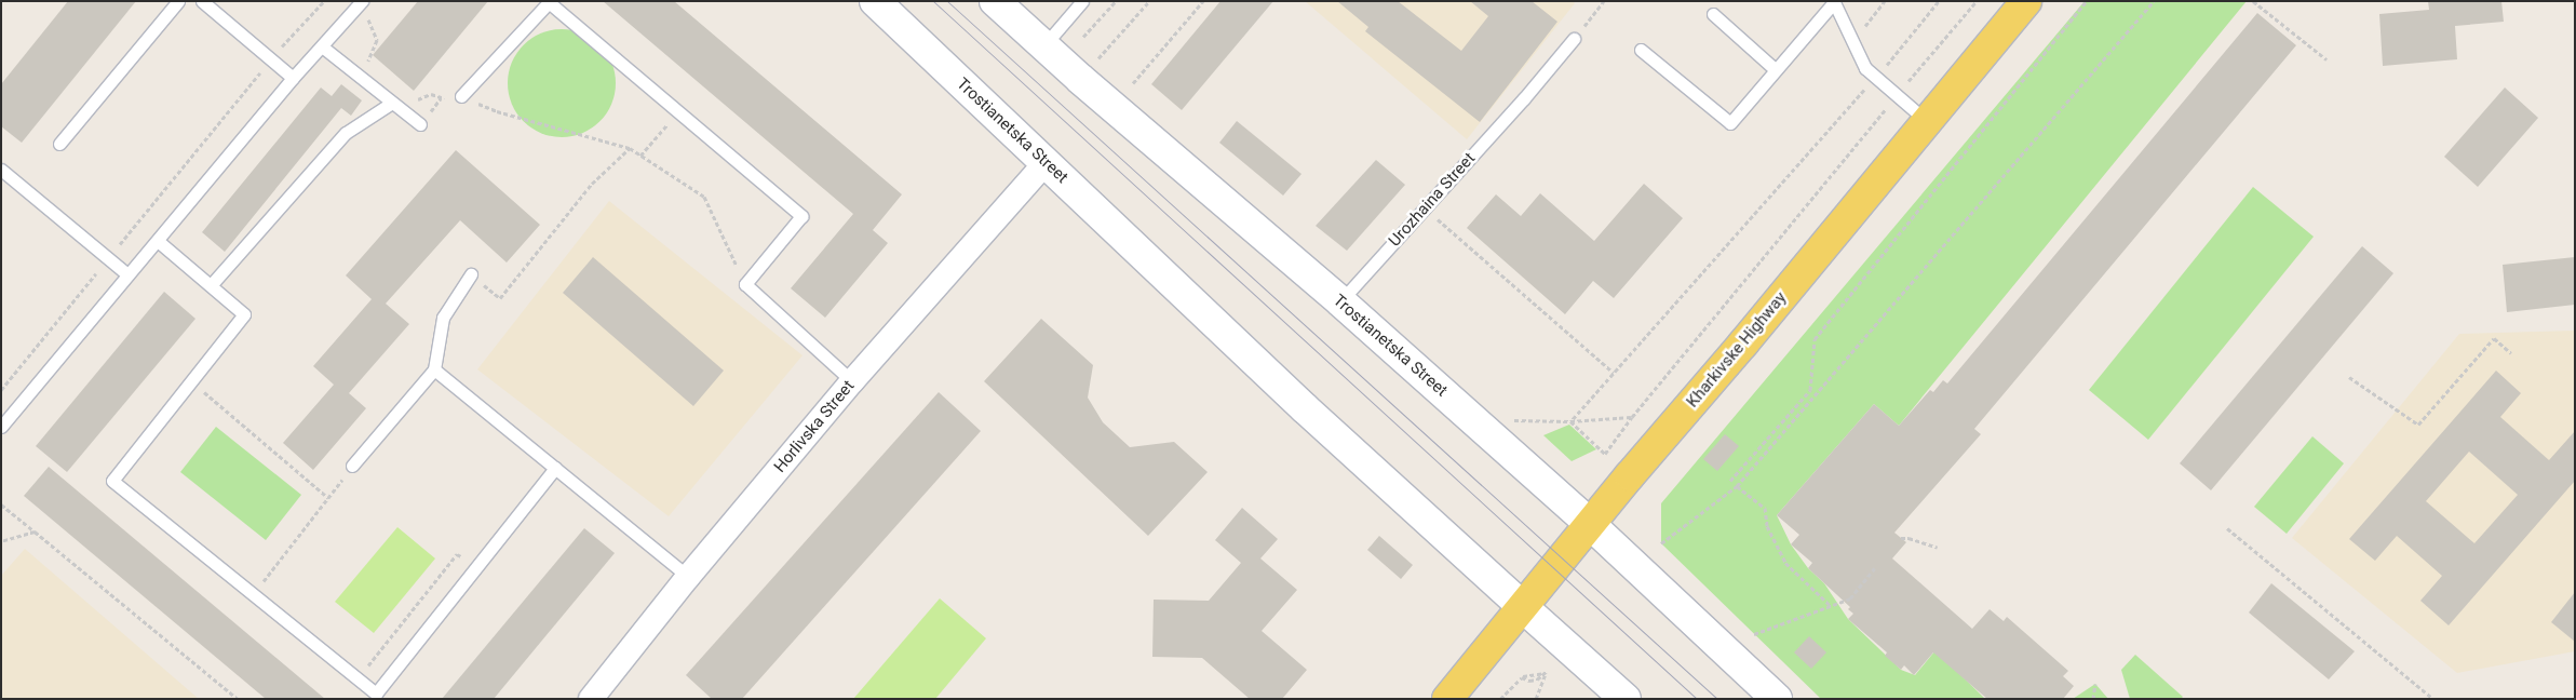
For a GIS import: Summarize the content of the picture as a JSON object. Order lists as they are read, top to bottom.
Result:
{
  "streets": {
    "main road": ["Trostianetska Street", "Kharkivske Highway"],
    "street": ["Horlivska Street"],
    "lane": ["Urozhaina Street"]
  },
  "crossings": [
    ["Trostianetska Street", "Urozhaina Street"],
    ["Trostianetska Street", "Kharkivske Highway"],
    ["Trostianetska Street", "Horlivska Street"]
  ]
}
